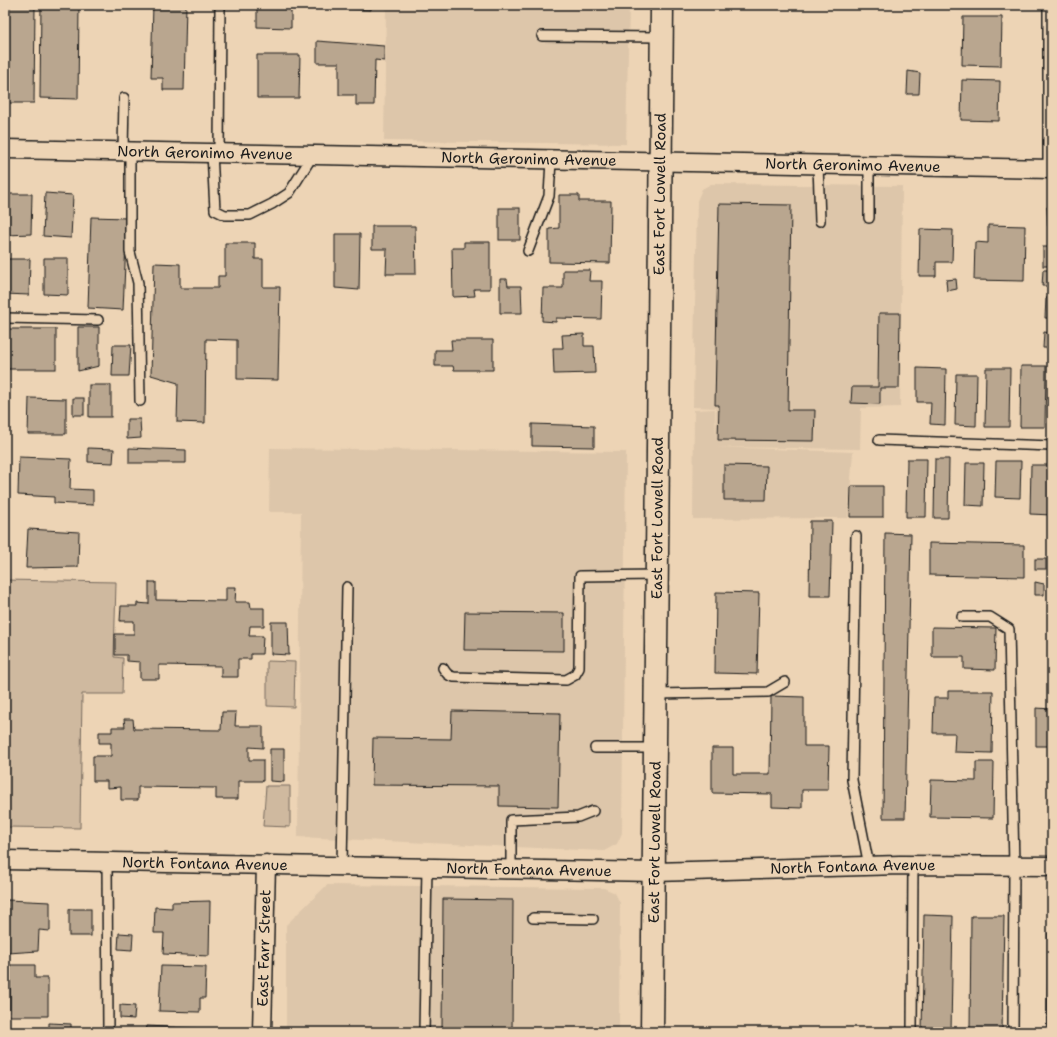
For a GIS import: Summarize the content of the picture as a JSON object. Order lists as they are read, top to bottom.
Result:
{
  "streets": {
    "main road": ["East Fort Lowell Road"],
    "street": ["North Geronimo Avenue", "North Fontana Avenue", "East Farr Street"]
  },
  "crossings": [
    ["North Geronimo Avenue", "East Fort Lowell Road"],
    ["East Fort Lowell Road", "North Fontana Avenue"],
    ["North Fontana Avenue", "East Farr Street"]
  ]
}
